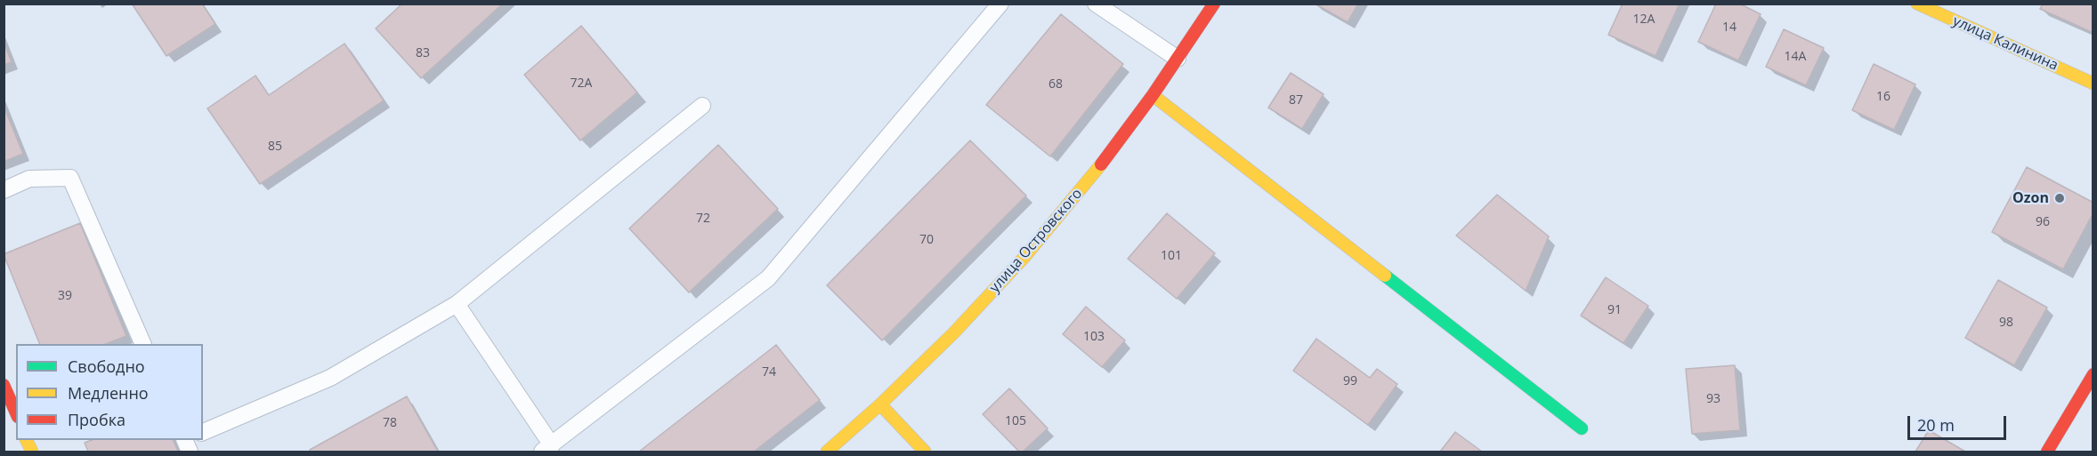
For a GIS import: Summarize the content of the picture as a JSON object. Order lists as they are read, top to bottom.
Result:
{
  "streets": {
    "street": ["улица Калинина", "улица Островского"]
  },
  "places": ["Ozon"],
  "house_numbers": [
    "12А",
    "14",
    "83",
    "14А",
    "72А",
    "68",
    "16",
    "87",
    "85",
    "72",
    "96",
    "70",
    "101",
    "39",
    "91",
    "98",
    "103",
    "74",
    "99",
    "93",
    "105",
    "78"
  ],
  "legend": ["Свободно", "Медленно", "Пробка"],
  "scale_bar": "20 m"
}
